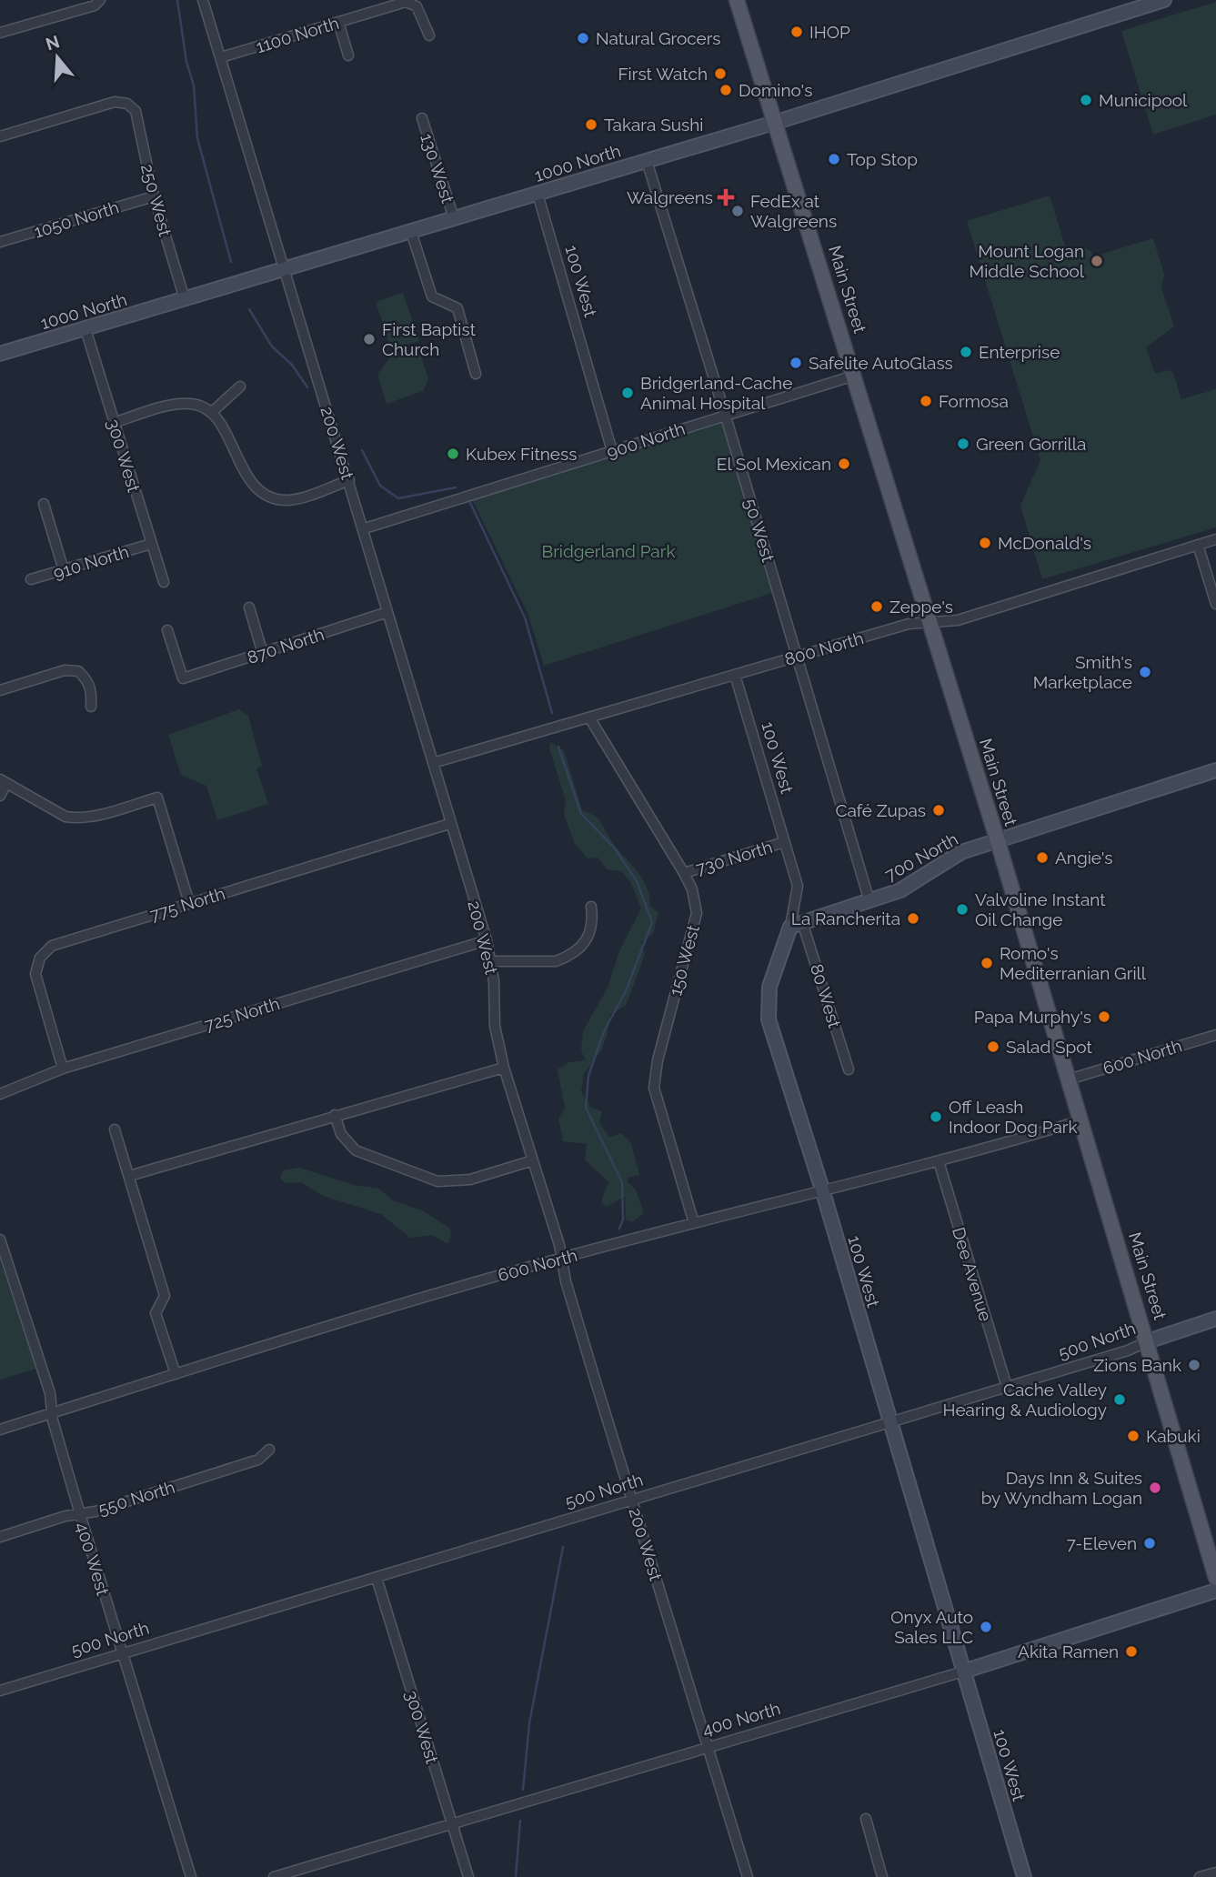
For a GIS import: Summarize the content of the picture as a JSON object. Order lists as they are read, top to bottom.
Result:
{
  "streets": {
    "main road": ["Main Street"],
    "street": [
      "1100 North",
      "1000 North",
      "130 West",
      "250 West",
      "1050 North",
      "100 West",
      "900 North",
      "200 West",
      "300 West",
      "50 West",
      "910 North",
      "870 North",
      "800 North",
      "700 North",
      "730 North",
      "775 North",
      "150 West",
      "80 West",
      "725 North",
      "600 North",
      "Dee Avenue",
      "500 North",
      "550 North",
      "400 West",
      "400 North"
    ]
  },
  "crossings": [
    ["1100 North", "200 West"],
    ["1000 North", "130 West"],
    ["1000 North", "250 West"],
    ["1000 North", "100 West"],
    ["1000 North", "Main Street"],
    ["1000 North", "200 West"],
    ["1000 North", "300 West"],
    ["1000 North", "50 West"],
    ["250 West", "1050 North"],
    ["100 West", "900 North"],
    ["100 West", "800 North"],
    ["100 West", "700 North"],
    ["100 West", "730 North"],
    ["100 West", "80 West"],
    ["100 West", "600 North"],
    ["100 West", "500 North"],
    ["100 West", "400 North"],
    ["Main Street", "900 North"],
    ["Main Street", "800 North"],
    ["Main Street", "700 North"],
    ["Main Street", "600 North"],
    ["Main Street", "500 North"],
    ["900 North", "200 West"],
    ["900 North", "50 West"],
    ["200 West", "870 North"],
    ["200 West", "800 North"],
    ["200 West", "775 North"],
    ["200 West", "725 North"],
    ["200 West", "600 North"],
    ["200 West", "500 North"],
    ["200 West", "400 North"],
    ["300 West", "910 North"],
    ["300 West", "500 North"],
    ["300 West", "400 North"],
    ["50 West", "800 North"],
    ["50 West", "700 North"],
    ["800 North", "150 West"],
    ["700 North", "80 West"],
    ["730 North", "150 West"],
    ["775 North", "725 North"],
    ["150 West", "600 North"],
    ["600 North", "Dee Avenue"],
    ["600 North", "400 West"],
    ["Dee Avenue", "500 North"],
    ["500 North", "400 West"],
    ["550 North", "400 West"]
  ],
  "parks": ["Bridgerland Park"],
  "places": {
    "other": [
      "IHOP",
      "Natural Grocers",
      "First Watch",
      "Domino's",
      "Municipool",
      "Takara Sushi",
      "Top Stop",
      "FedEx at Walgreens",
      "Mount Logan Middle School",
      "First Baptist Church",
      "Enterprise",
      "Safelite AutoGlass",
      "Bridgerland-Cache Animal Hospital",
      "Formosa",
      "Green Gorrilla",
      "Kubex Fitness",
      "El Sol Mexican",
      "McDonald's",
      "Zeppe's",
      "Smith's Marketplace",
      "Café Zupas",
      "Angie's",
      "Valvoline Instant Oil Change",
      "La Rancherita",
      "Romo's Mediterranian Grill",
      "Papa Murphy's",
      "Salad Spot",
      "Off Leash Indoor Dog Park",
      "Zions Bank",
      "Cache Valley Hearing & Audiology",
      "Kabuki",
      "Days Inn & Suites by Wyndham Logan",
      "7-Eleven",
      "Onyx Auto Sales LLC",
      "Akita Ramen"
    ],
    "health": ["Walgreens"]
  },
  "north": "top"
}
